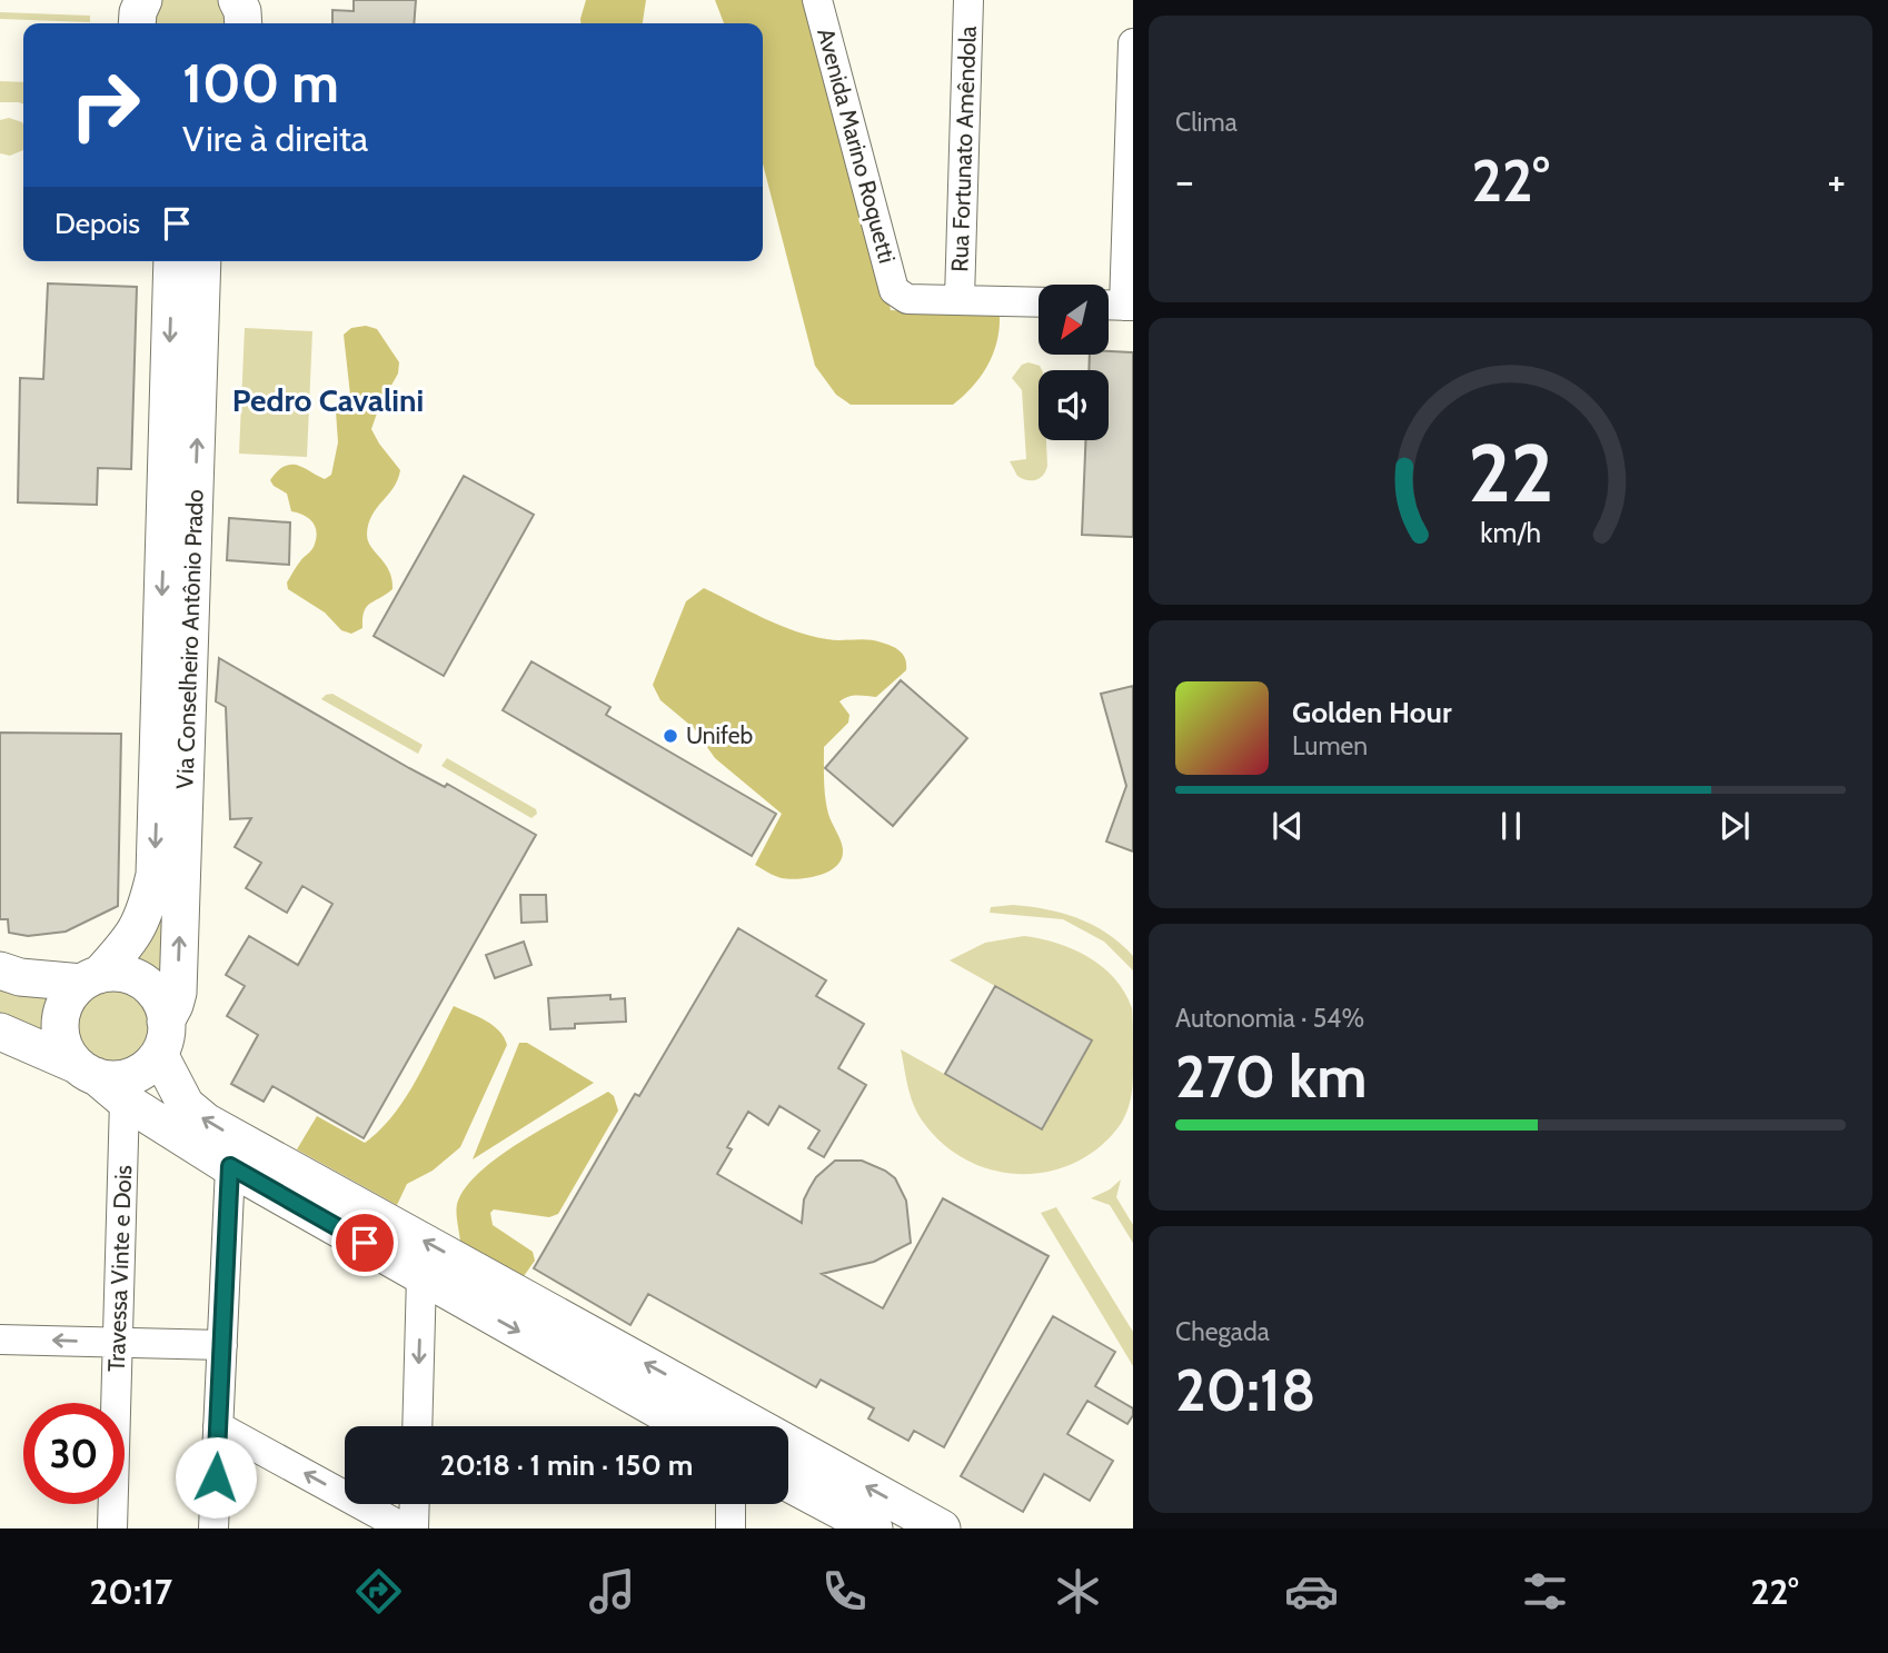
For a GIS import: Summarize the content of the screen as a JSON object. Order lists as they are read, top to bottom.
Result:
{
  "streets": {
    "main road": ["Via Conselheiro Antônio Prado"],
    "street": ["Avenida Marino Roquetti", "Rua Fortunato Amêndola", "Travessa Vinte e Dois"]
  },
  "crossings": [
    ["Avenida Marino Roquetti", "Rua Fortunato Amêndola"]
  ],
  "districts": ["Pedro Cavalini"],
  "places": ["Unifeb"],
  "north": "bottom left",
  "page": {
    "tile": [
      "Clima",
      ["Autonomia · 54%", "270 km"],
      ["Chegada", "20:18"]
    ],
    "turn": ["100 m", "Vire à direita"],
    "heat": ["−", "22°", "+"],
    "then": "Depois",
    "song": ["Golden Hour", "Lumen"],
    "limit": "30",
    "trip": "20:18 · 1 min · 150 m",
    "tabs": ["20:17", "22°"],
    "gauge": ["22", "km/h"]
  }
}
